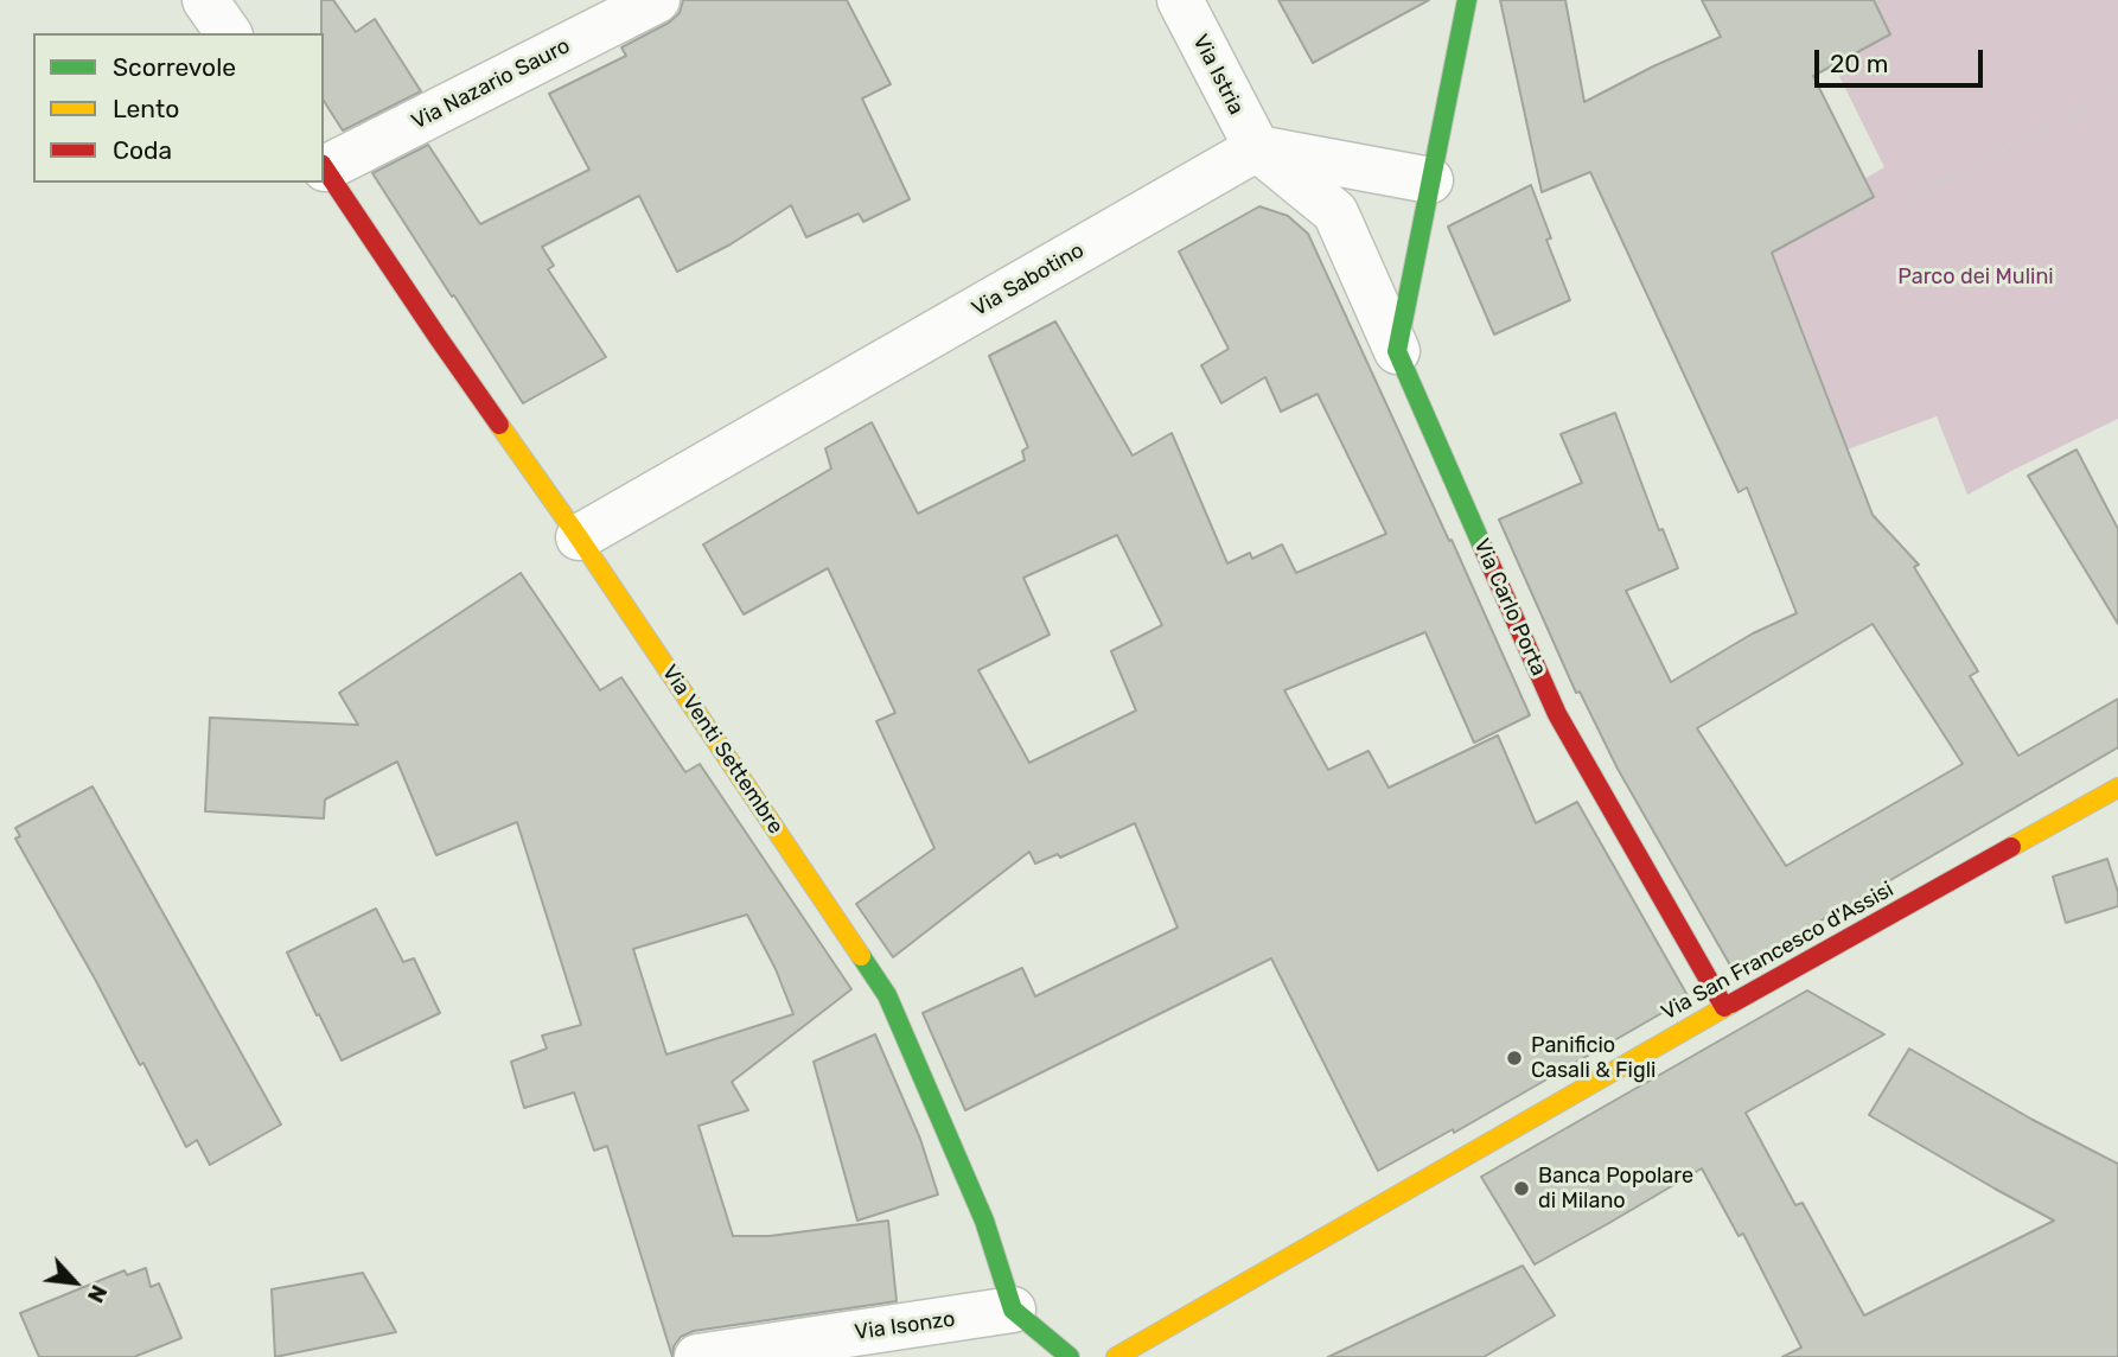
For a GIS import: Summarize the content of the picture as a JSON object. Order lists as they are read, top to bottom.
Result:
{
  "streets": {
    "street": [
      "Via Istria",
      "Via Nazario Sauro",
      "Via Sabotino",
      "Via Carlo Porta",
      "Via Venti Settembre",
      "Via San Francesco d'Assisi",
      "Via Isonzo"
    ]
  },
  "crossings": [
    ["Via Istria", "Via Sabotino"],
    ["Via Nazario Sauro", "Via Venti Settembre"],
    ["Via Sabotino", "Via Venti Settembre"],
    ["Via Carlo Porta", "Via San Francesco d'Assisi"],
    ["Via Venti Settembre", "Via Isonzo"]
  ],
  "parks": ["Parco dei Mulini"],
  "places": ["Panificio Casali & Figli", "Banca Popolare di Milano"],
  "legend": ["Scorrevole", "Lento", "Coda"],
  "scale_bar": "20 m",
  "north": "bottom right"
}
